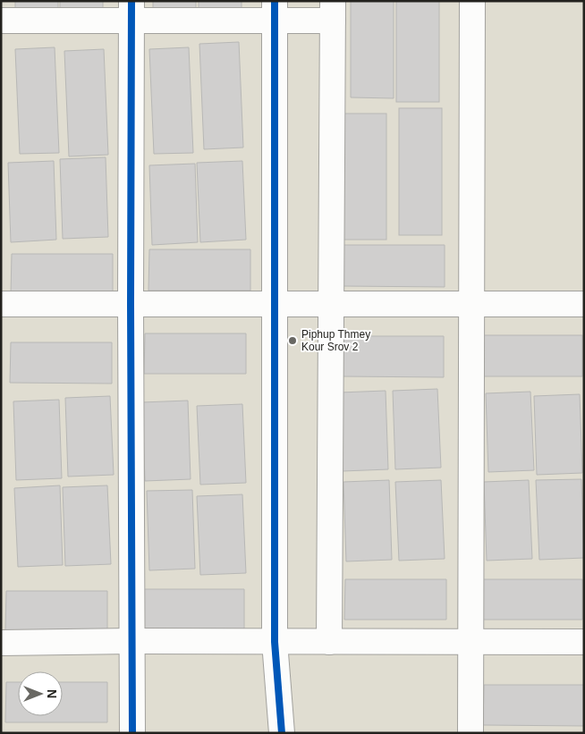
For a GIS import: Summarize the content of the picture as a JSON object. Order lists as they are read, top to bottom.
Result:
{
  "places": ["Piphup Thmey Kour Srov 2"],
  "north": "right"
}
